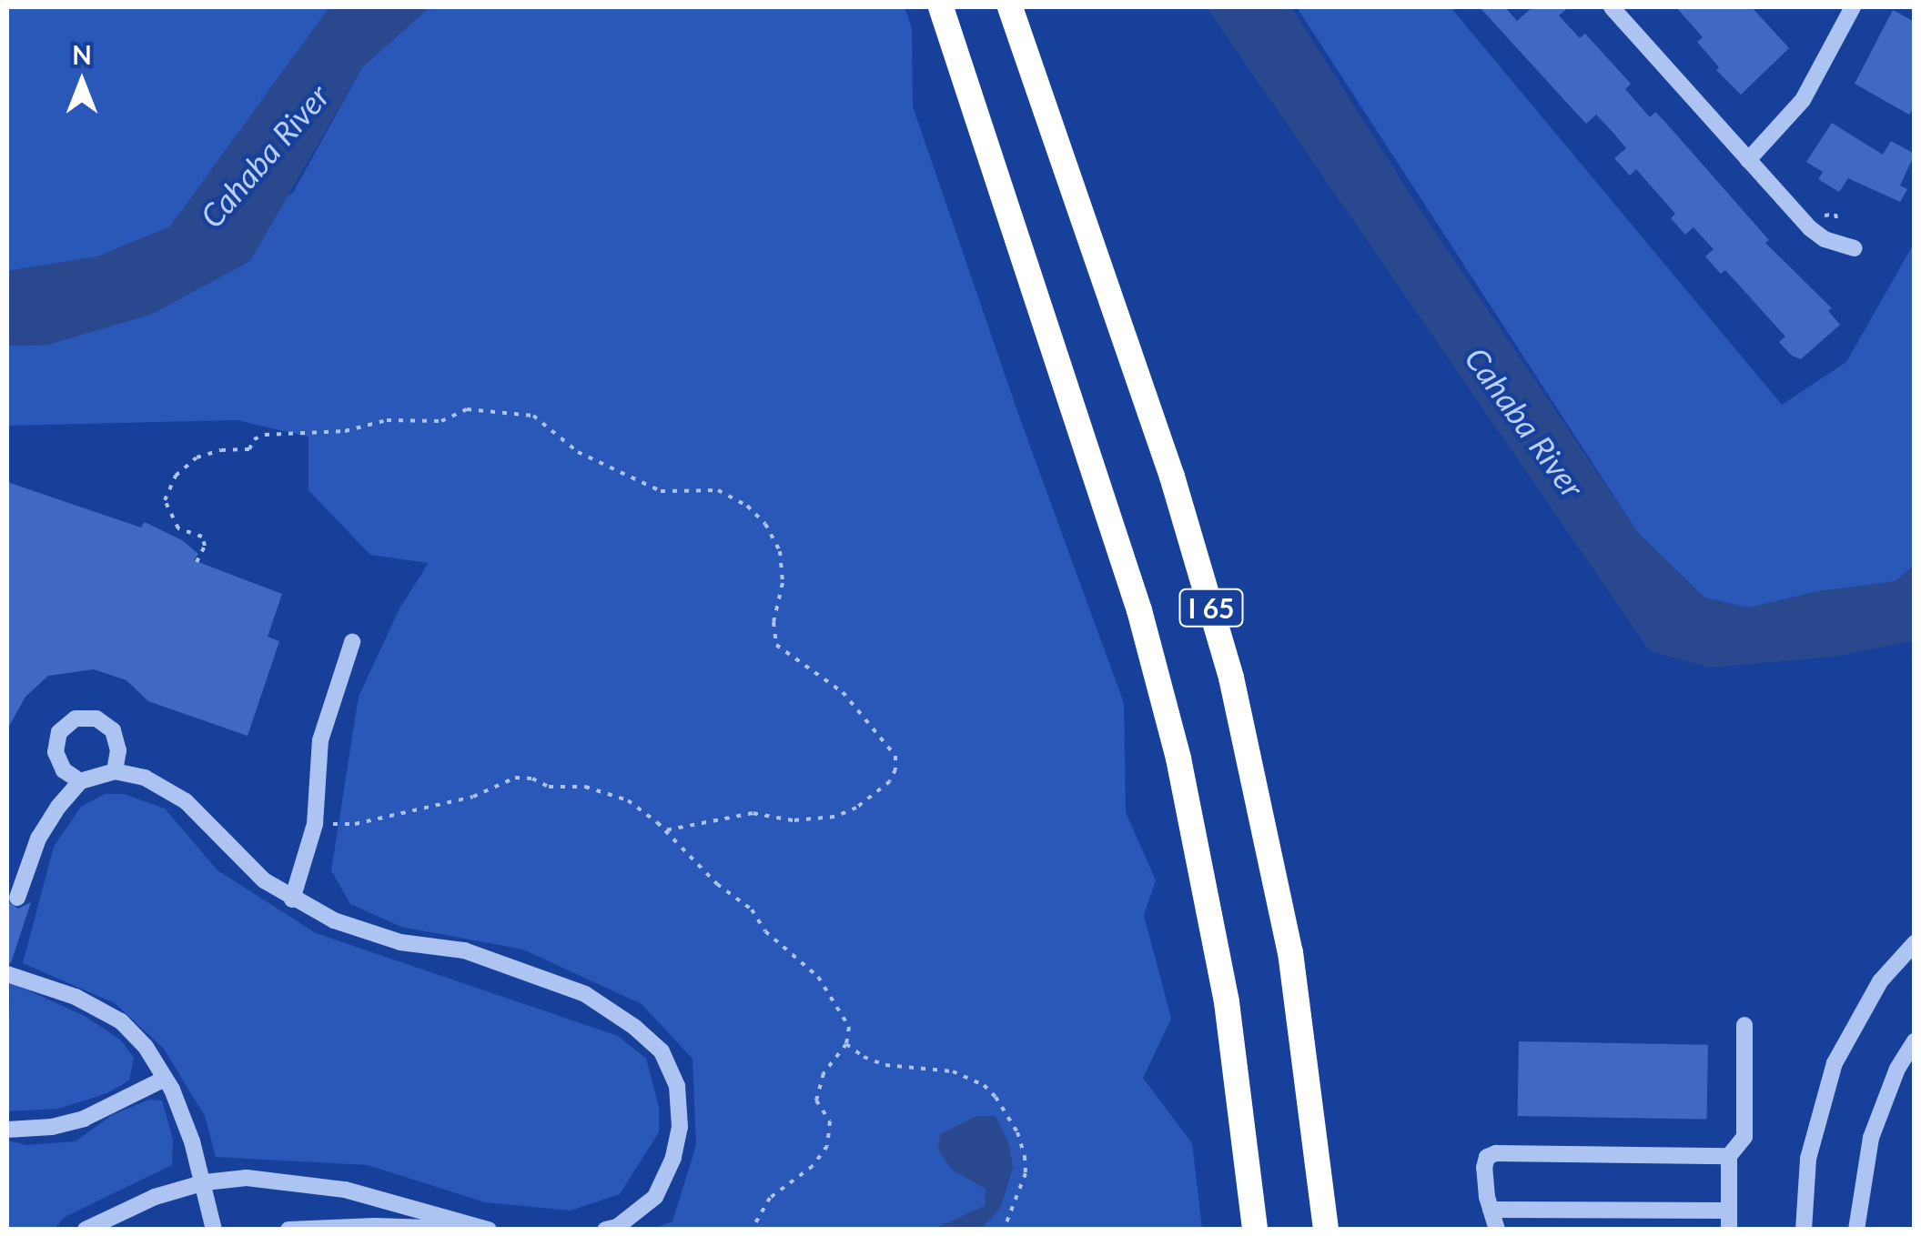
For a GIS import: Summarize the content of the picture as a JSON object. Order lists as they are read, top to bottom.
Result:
{
  "streets": {
    "highway": ["I 65"]
  },
  "water": ["Cahaba River"],
  "north": "top"
}
